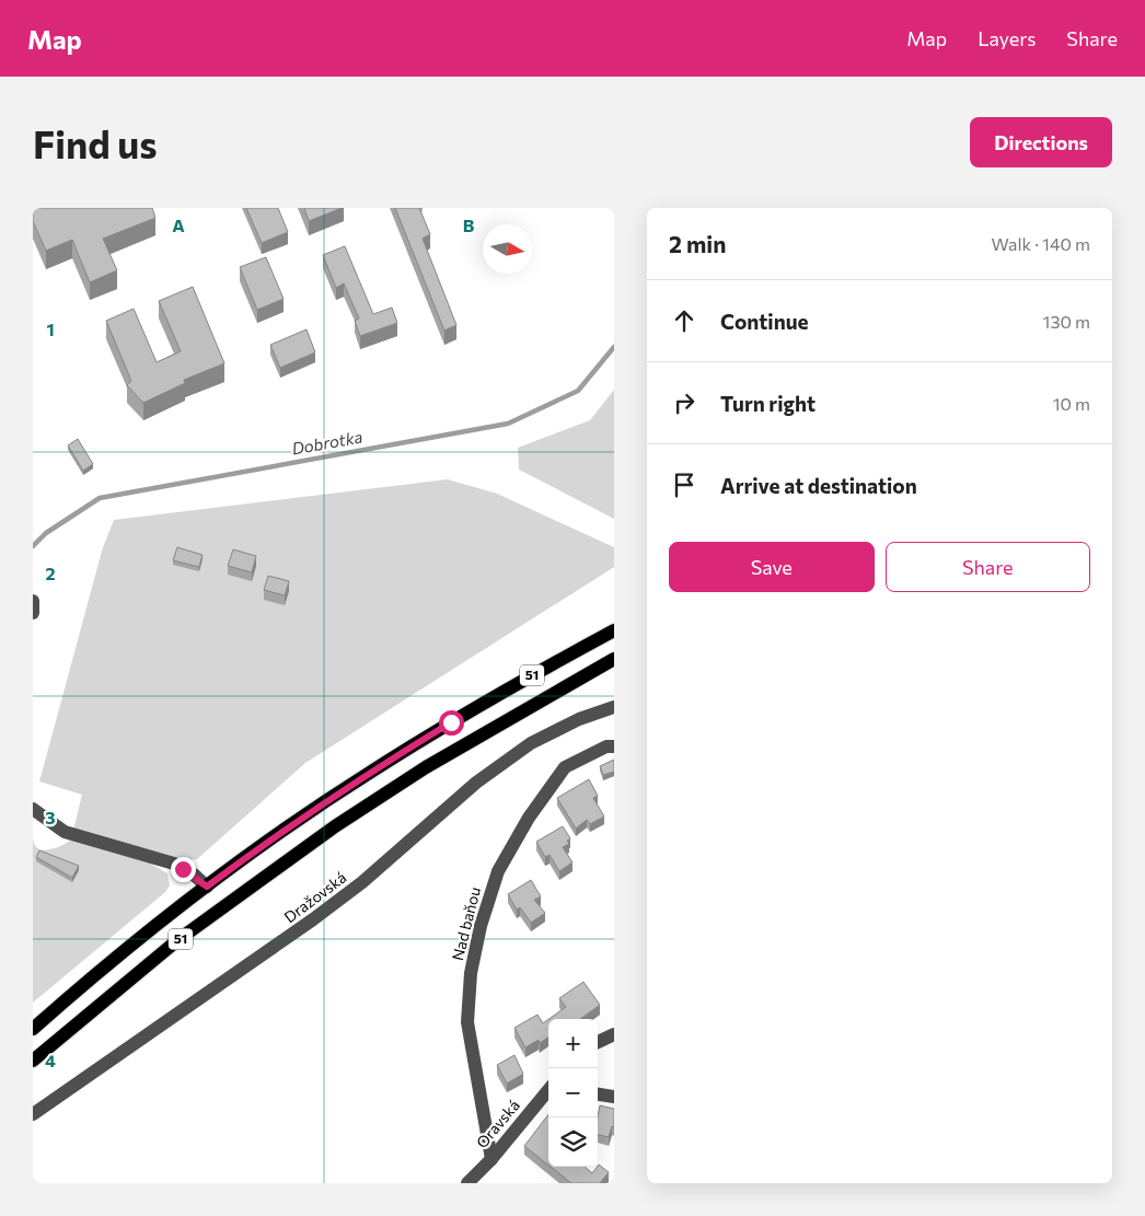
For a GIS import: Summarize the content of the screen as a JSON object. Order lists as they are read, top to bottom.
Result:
{
  "streets": {
    "main road": ["51"],
    "street": ["Dražovská", "Nad baňou", "Oravská"]
  },
  "crossings": [
    ["Nad baňou", "Oravská"]
  ],
  "water": ["Dobrotka"],
  "north": "right",
  "page": {
    "header": "Map",
    "nav": ["Map", "Layers", "Share"],
    "buttons": [
      "Directions",
      ["Save", "Share"]
    ],
    "title": "Find us",
    "heading": ["2 min", "Walk · 140 m"],
    "list": [
      ["Continue", "130 m"],
      ["Turn right", "10 m"],
      "Arrive at destination"
    ],
    "map_buttons": ["+", "−"]
  },
  "grid": {
    "columns": ["A", "B"],
    "rows": [
      "1",
      "2",
      "3",
      "4"
    ]
  }
}
